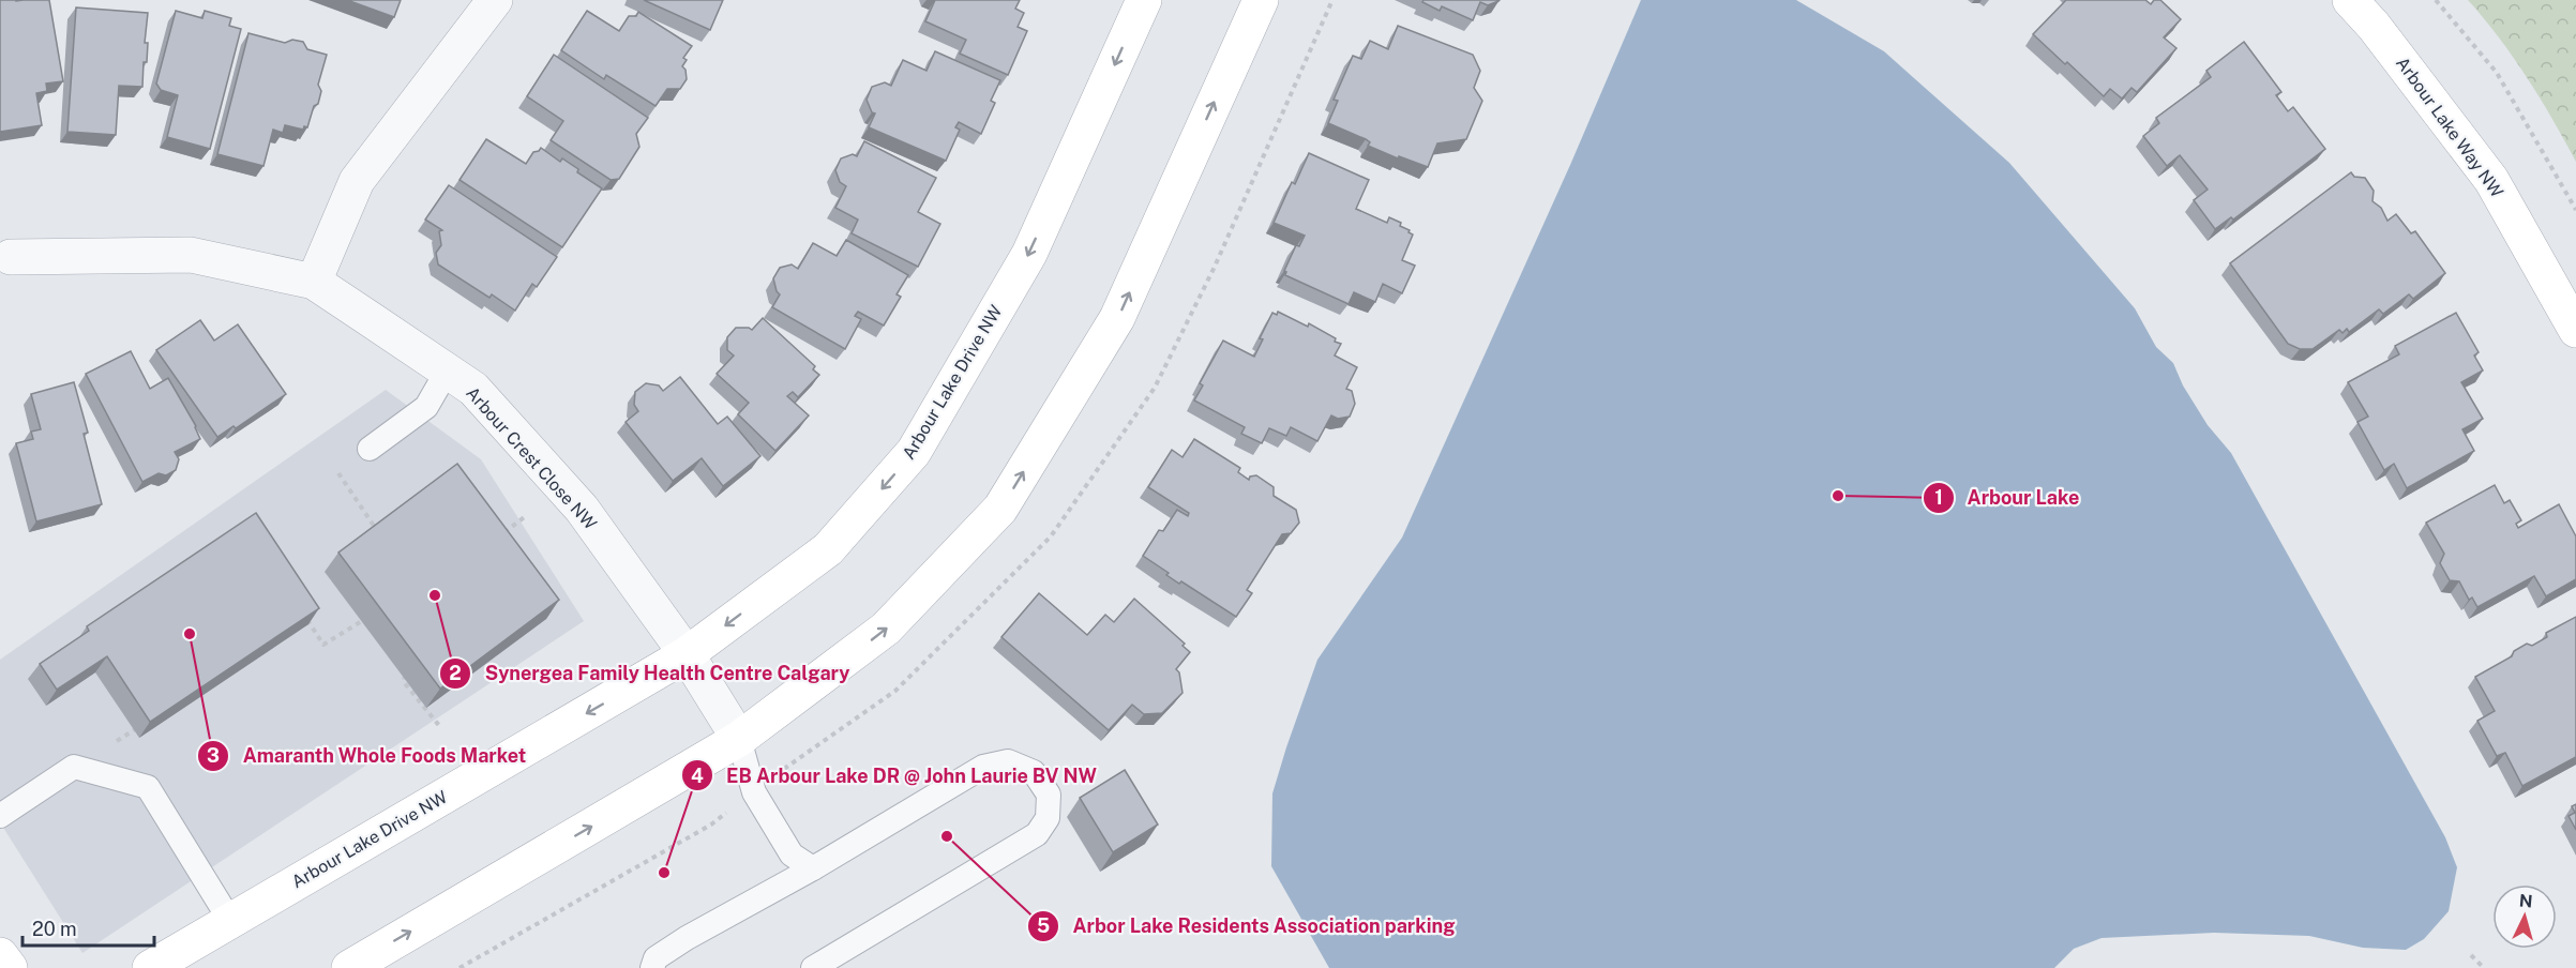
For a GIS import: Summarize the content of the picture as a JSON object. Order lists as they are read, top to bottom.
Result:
{
  "streets": {
    "street": ["Arbour Lake Way NW", "Arbour Lake Drive NW", "Arbour Crest Close NW"]
  },
  "crossings": [
    ["Arbour Lake Drive NW", "Arbour Crest Close NW"]
  ],
  "places": [
    "Arbour Lake",
    "Synergea Family Health Centre Calgary",
    "Amaranth Whole Foods Market",
    "Arbor Lake Residents Association parking",
    "EB Arbour Lake DR @ John Laurie BV NW"
  ],
  "scale_bar": "20 m",
  "north": "top"
}
